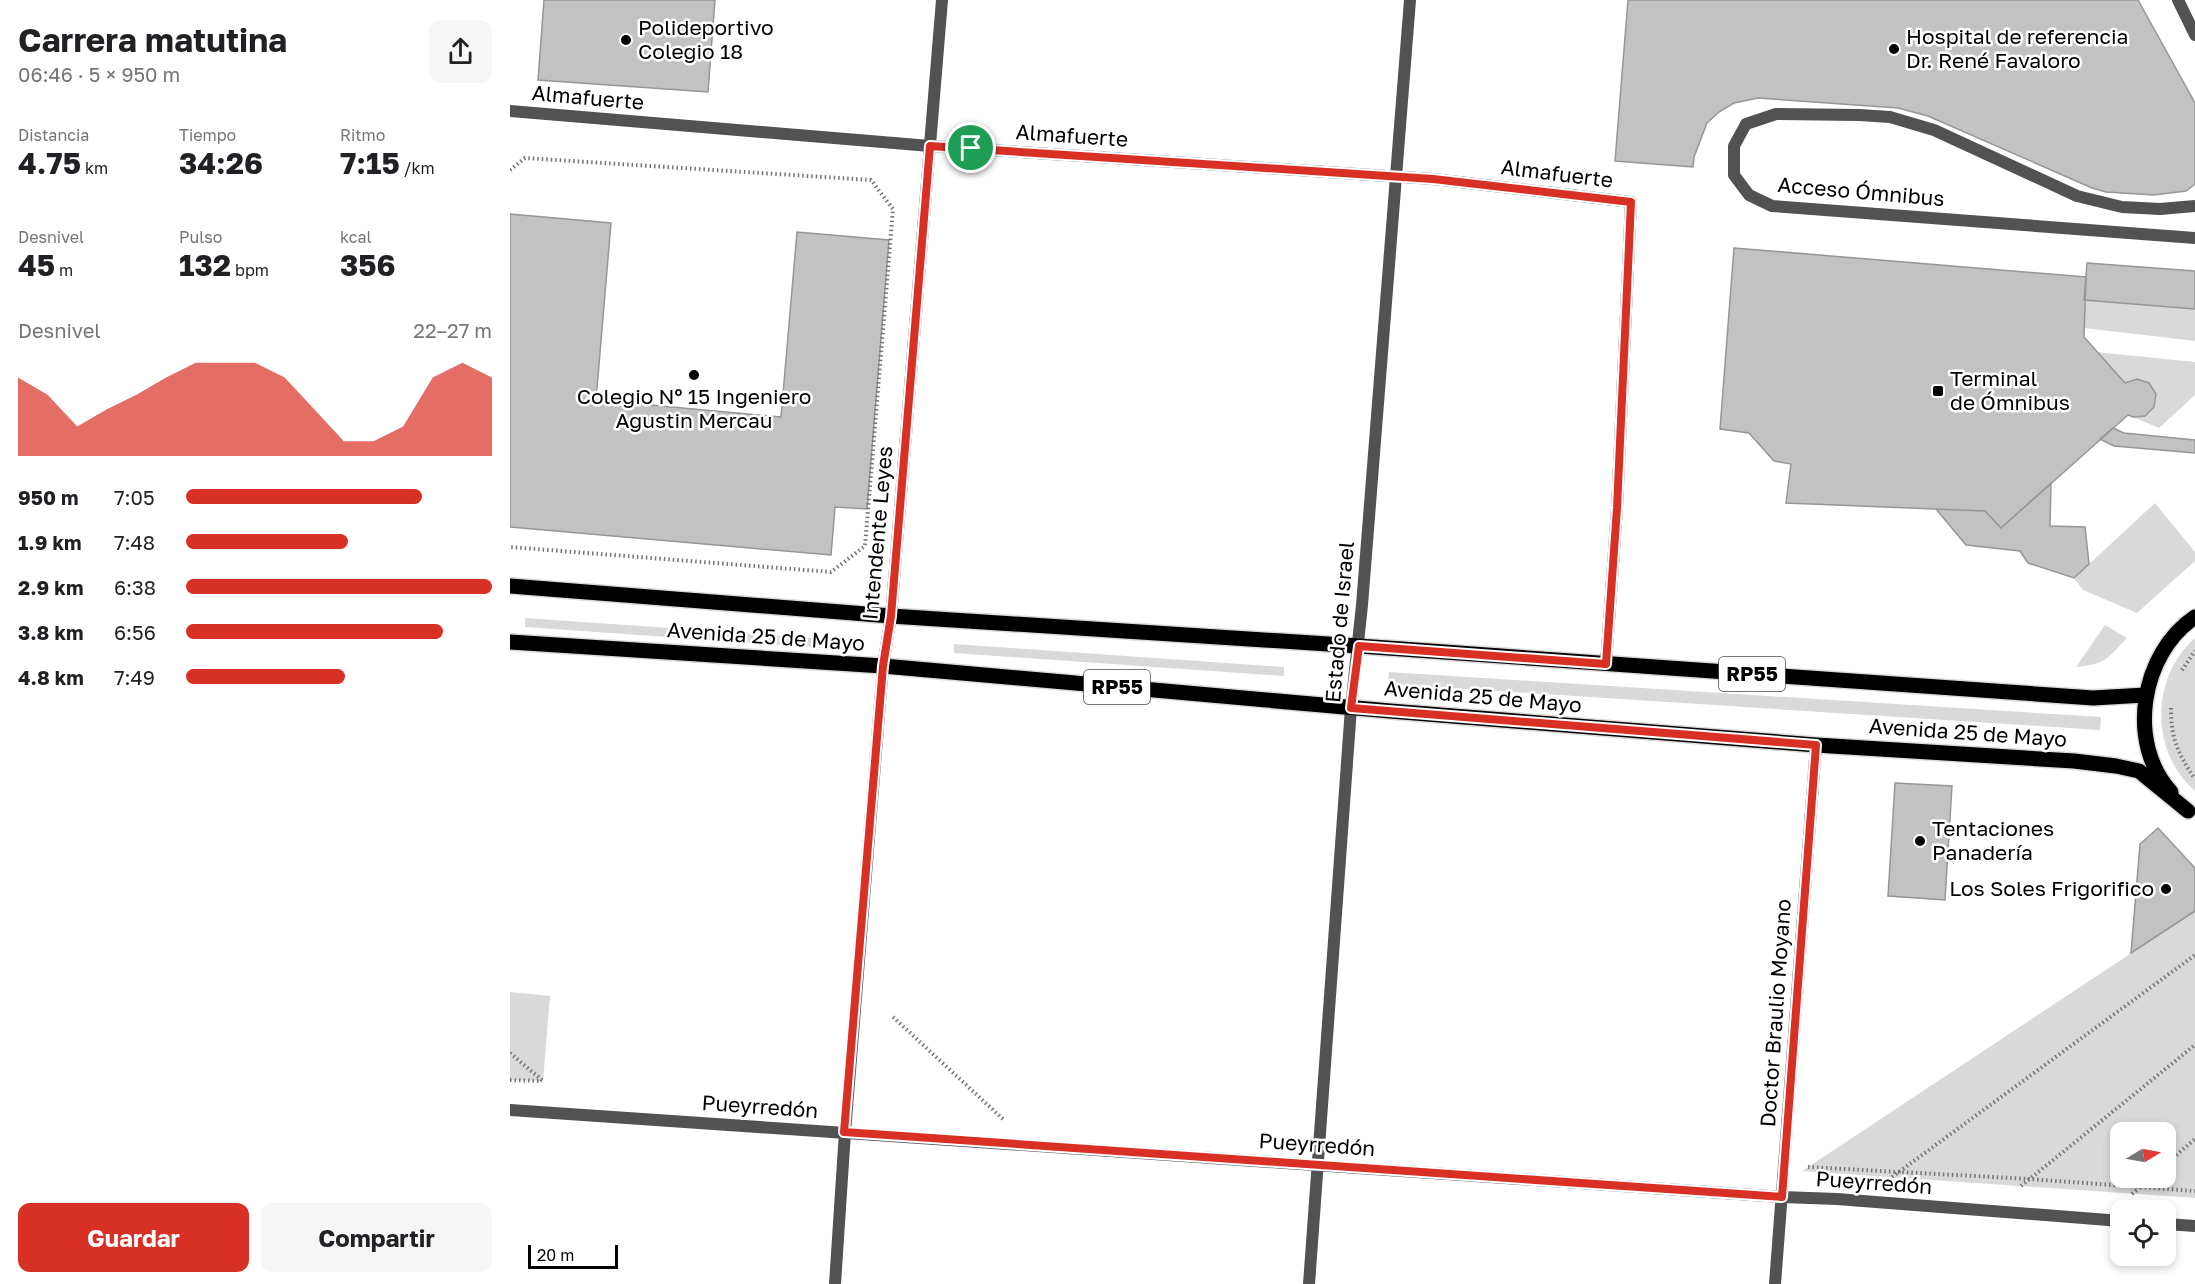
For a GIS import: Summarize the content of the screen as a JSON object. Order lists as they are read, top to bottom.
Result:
{
  "streets": {
    "main road": ["Avenida 25 de Mayo", "RP55"],
    "street": [
      "Almafuerte",
      "Acceso Ómnibus",
      "Intendente Leyes",
      "Estado de Israel",
      "Doctor Braulio Moyano",
      "Pueyrredón"
    ]
  },
  "crossings": [
    ["Almafuerte", "Intendente Leyes"],
    ["Almafuerte", "Estado de Israel"],
    ["Almafuerte", "Avenida 25 de Mayo"],
    ["Intendente Leyes", "Avenida 25 de Mayo"],
    ["Intendente Leyes", "Pueyrredón"],
    ["Estado de Israel", "Avenida 25 de Mayo"],
    ["Estado de Israel", "Pueyrredón"],
    ["Avenida 25 de Mayo", "Doctor Braulio Moyano"],
    ["Doctor Braulio Moyano", "Pueyrredón"]
  ],
  "places": {
    "other": [
      "Polideportivo Colegio 18",
      "Hospital de referencia Dr. René Favaloro",
      "Colegio Nº 15 Ingeniero Agustin Mercau",
      "Tentaciones Panadería",
      "Los Soles Frigorifico"
    ],
    "transit": ["Terminal de Ómnibus"]
  },
  "scale_bar": "20 m",
  "north": "right",
  "page": {
    "heading": ["Carrera matutina", "06:46 · 5 × 950 m"],
    "stats": [
      ["Distancia", "4.75 km"],
      ["Tiempo", "34:26"],
      ["Ritmo", "7:15 /km"],
      ["Desnivel", "45 m"],
      ["Pulso", "132 bpm"],
      ["kcal", "356"]
    ],
    "chart": ["Desnivel", "22–27 m"],
    "list": [
      {
        "name": "950 m",
        "note": "7:05"
      },
      {
        "name": "1.9 km",
        "note": "7:48"
      },
      {
        "name": "2.9 km",
        "note": "6:38"
      },
      {
        "name": "3.8 km",
        "note": "6:56"
      },
      {
        "name": "4.8 km",
        "note": "7:49"
      }
    ],
    "buttons": ["Guardar", "Compartir"],
    "scale": "20 m"
  }
}
